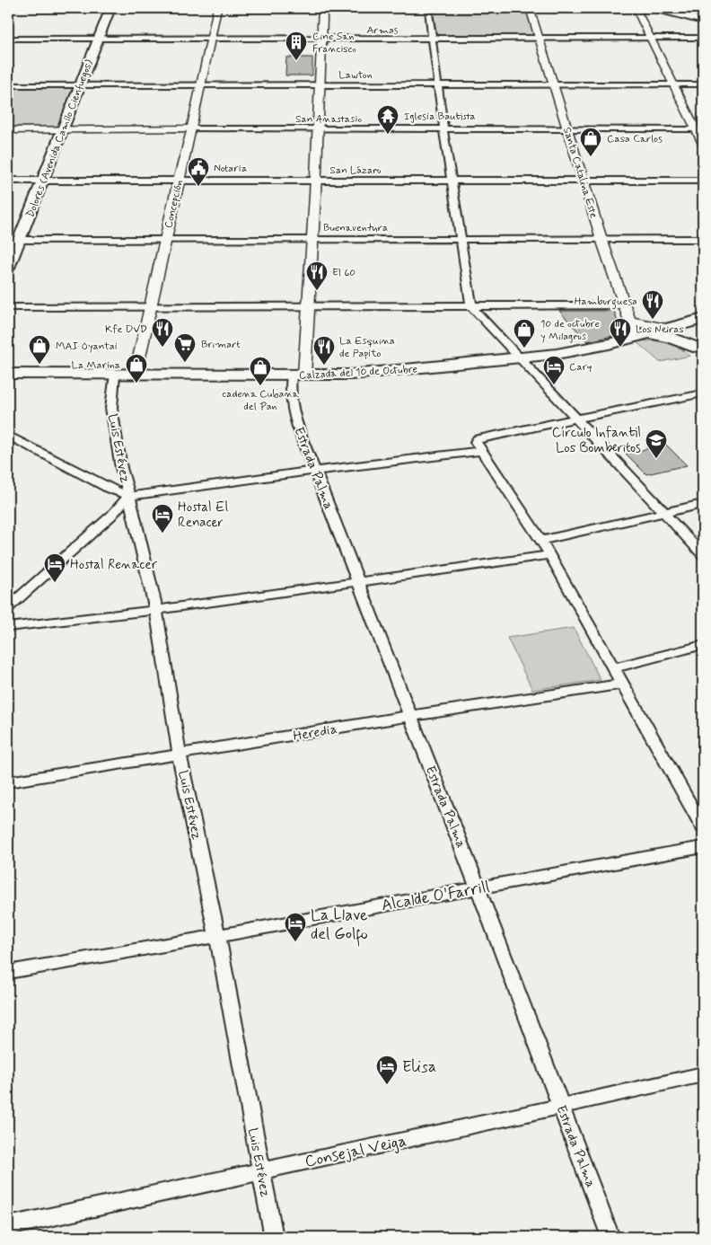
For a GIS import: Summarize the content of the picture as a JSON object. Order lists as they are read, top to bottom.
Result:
{
  "streets": {
    "main road": ["Dolores (Avenida Camilo Cienfuegos)", "Calzada del 10 de Octubre"],
    "street": [
      "Armas",
      "Lawton",
      "San Anastasio",
      "San Lázaro",
      "Santa Catalina Este",
      "Concepción",
      "Buenaventura",
      "Luis Estévez",
      "Estrada Palma",
      "Heredia",
      "Alcalde O'Farrill",
      "Consejal Veiga"
    ]
  },
  "crossings": [
    ["Armas", "Dolores (Avenida Camilo Cienfuegos)"],
    ["Armas", "Santa Catalina Este"],
    ["Armas", "Concepción"],
    ["Lawton", "Dolores (Avenida Camilo Cienfuegos)"],
    ["Lawton", "Santa Catalina Este"],
    ["Lawton", "Concepción"],
    ["San Anastasio", "Dolores (Avenida Camilo Cienfuegos)"],
    ["San Anastasio", "Santa Catalina Este"],
    ["San Anastasio", "Concepción"],
    ["Dolores (Avenida Camilo Cienfuegos)", "San Lázaro"],
    ["Dolores (Avenida Camilo Cienfuegos)", "Buenaventura"],
    ["San Lázaro", "Santa Catalina Este"],
    ["San Lázaro", "Concepción"],
    ["Santa Catalina Este", "Buenaventura"],
    ["Santa Catalina Este", "Calzada del 10 de Octubre"],
    ["Concepción", "Buenaventura"],
    ["Concepción", "Calzada del 10 de Octubre"],
    ["Calzada del 10 de Octubre", "Luis Estévez"],
    ["Calzada del 10 de Octubre", "Estrada Palma"],
    ["Luis Estévez", "Heredia"],
    ["Luis Estévez", "Alcalde O'Farrill"],
    ["Luis Estévez", "Consejal Veiga"],
    ["Estrada Palma", "Heredia"],
    ["Estrada Palma", "Alcalde O'Farrill"],
    ["Estrada Palma", "Consejal Veiga"]
  ],
  "places": {
    "building": ["Cine San Francisco"],
    "temple": ["Iglesia Bautista"],
    "shop": [
      "Casa Carlos",
      "10 de octubre y Milagros",
      "MAI Oyantai",
      "La Marina",
      "cadena Cubana del Pan"
    ],
    "public building": ["Notaria"],
    "restaurant": [
      "El 60",
      "Hamburguesa",
      "Kfe DVD",
      "Los Neiras",
      "La Esquina de Papito"
    ],
    "supermarket": ["Brimart"],
    "hotel": [
      "Cary",
      "Hostal El Renacer",
      "Hostal Renacer",
      "La Llave del Golfo",
      "Elisa"
    ],
    "school or university": ["Círculo Infantil Los Bomberitos"]
  }
}
